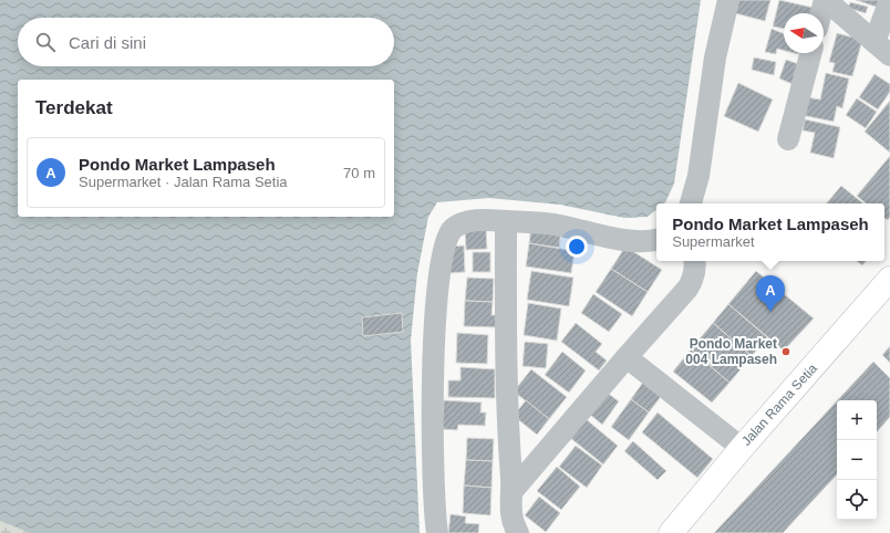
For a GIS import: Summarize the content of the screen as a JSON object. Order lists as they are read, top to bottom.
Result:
{
  "streets": {
    "street": ["Jalan Rama Setia"]
  },
  "places": ["Pondo Market 004 Lampaseh"],
  "north": "left",
  "page": {
    "search": "Cari di sini",
    "heading": "Terdekat",
    "list": [
      {
        "mark": "A",
        "name": "Pondo Market Lampaseh",
        "note": "Supermarket · Jalan Rama Setia",
        "value": "70 m"
      }
    ],
    "popup": ["Pondo Market Lampaseh", "Supermarket"],
    "pins": "A",
    "map_buttons": ["+", "−"]
  }
}
